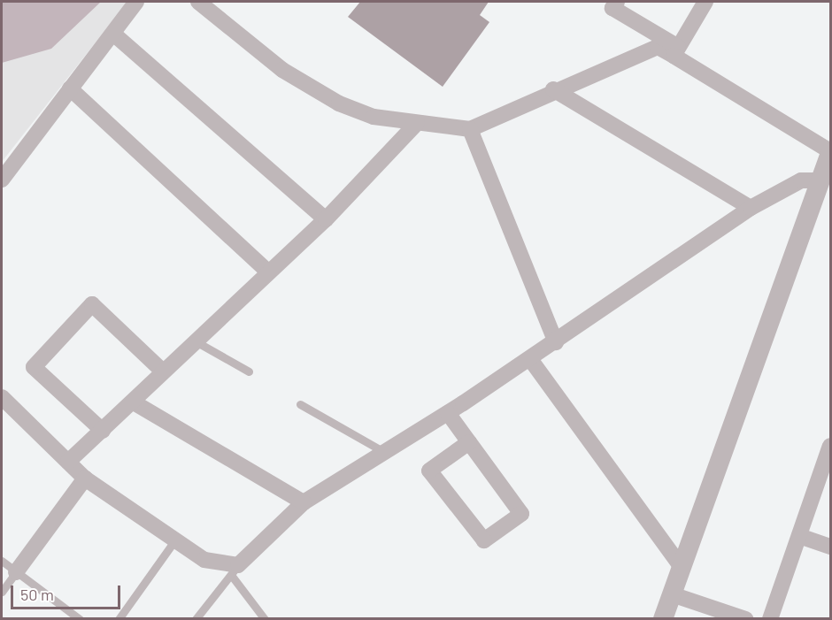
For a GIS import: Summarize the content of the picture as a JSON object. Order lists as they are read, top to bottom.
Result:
{
  "scale_bar": "50 m"
}
